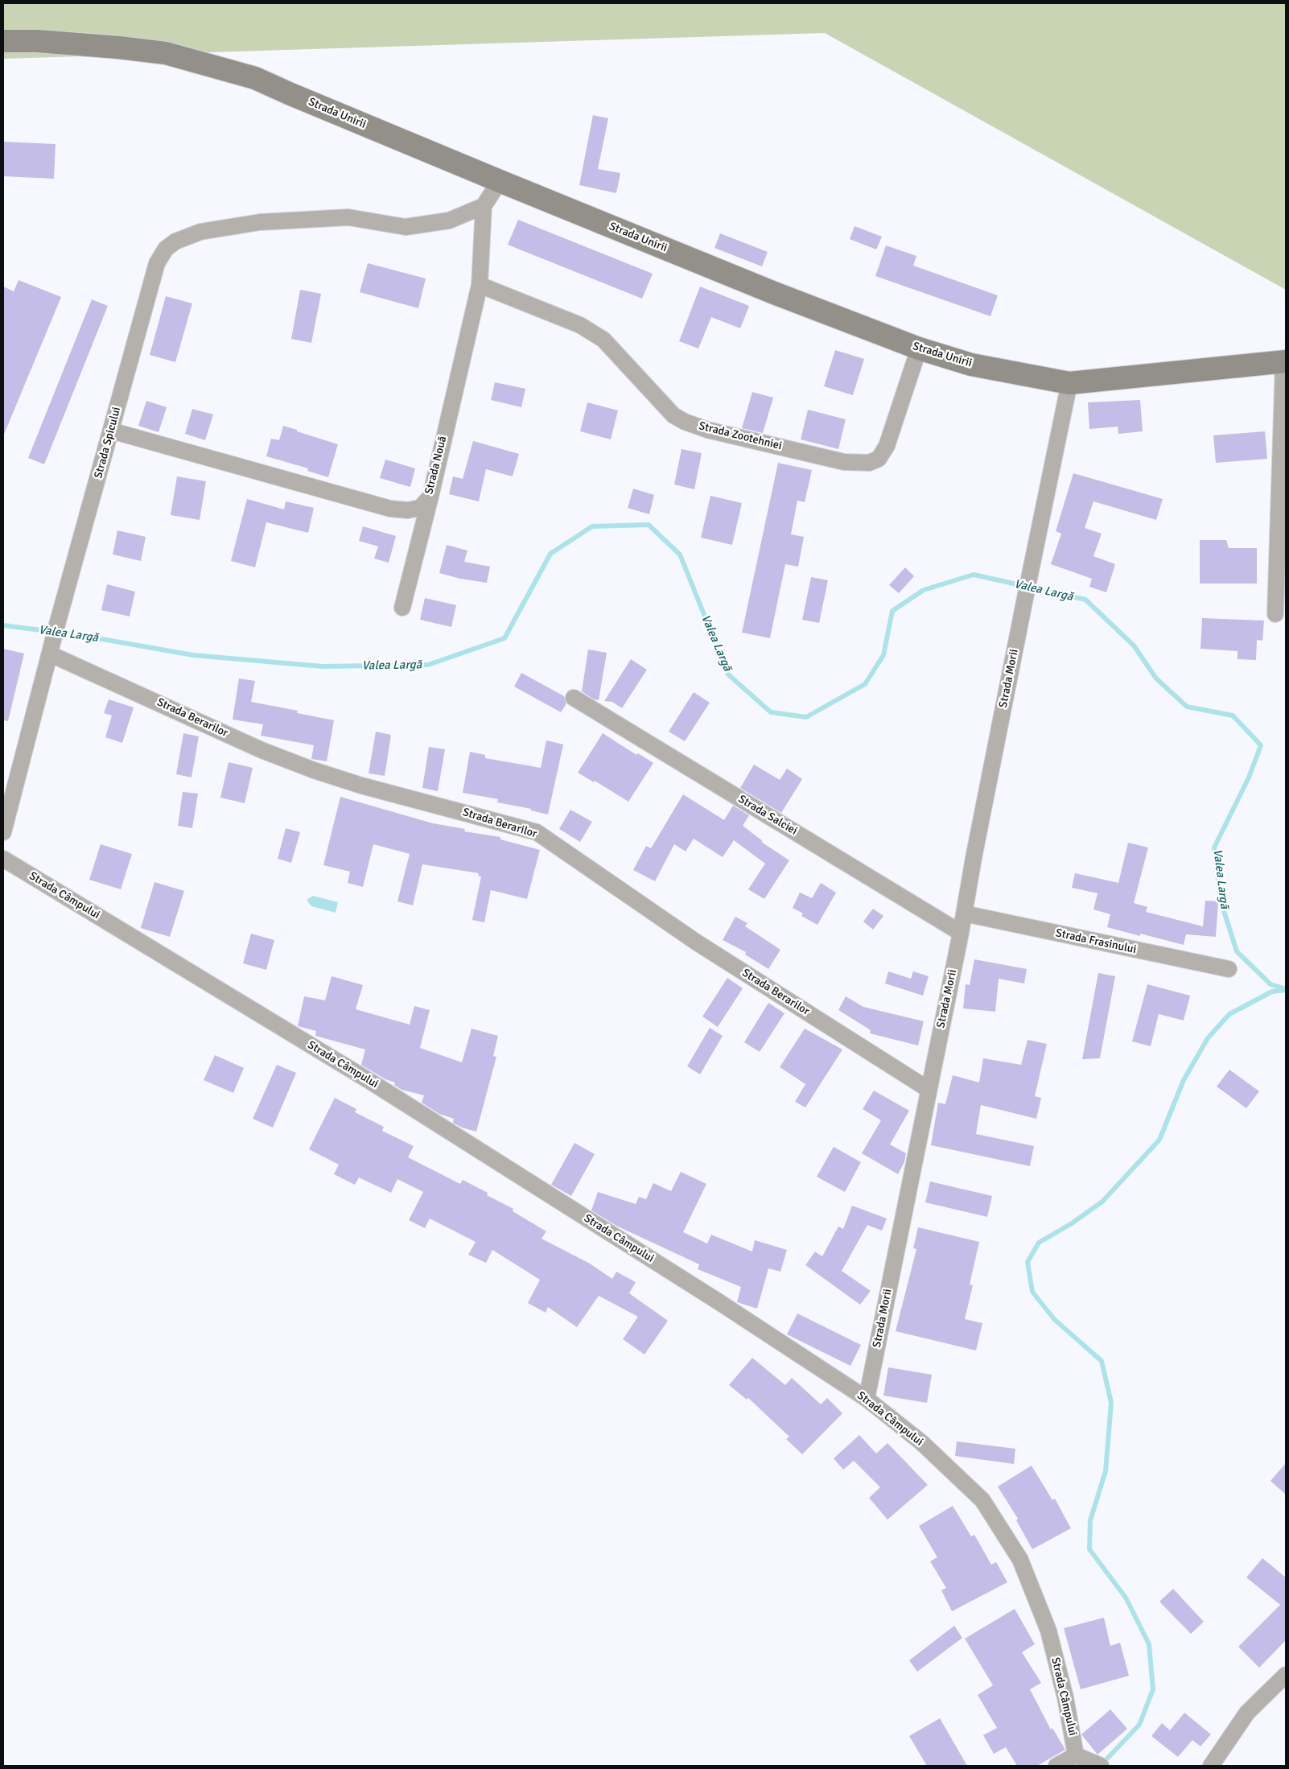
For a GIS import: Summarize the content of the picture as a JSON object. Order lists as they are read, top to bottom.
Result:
{
  "streets": {
    "main road": ["Strada Unirii"],
    "street": [
      "Strada Zootehniei",
      "Strada Spicului",
      "Strada Nouă",
      "Strada Morii",
      "Strada Berarilor",
      "Strada Salciei",
      "Strada Câmpului",
      "Strada Frasinului"
    ]
  },
  "crossings": [
    ["Strada Unirii", "Strada Zootehniei"],
    ["Strada Unirii", "Strada Nouă"],
    ["Strada Unirii", "Strada Morii"],
    ["Strada Zootehniei", "Strada Nouă"],
    ["Strada Spicului", "Strada Nouă"],
    ["Strada Spicului", "Strada Berarilor"],
    ["Strada Morii", "Strada Berarilor"],
    ["Strada Morii", "Strada Salciei"],
    ["Strada Morii", "Strada Câmpului"],
    ["Strada Morii", "Strada Frasinului"]
  ],
  "water": ["Valea Largă"]
}
